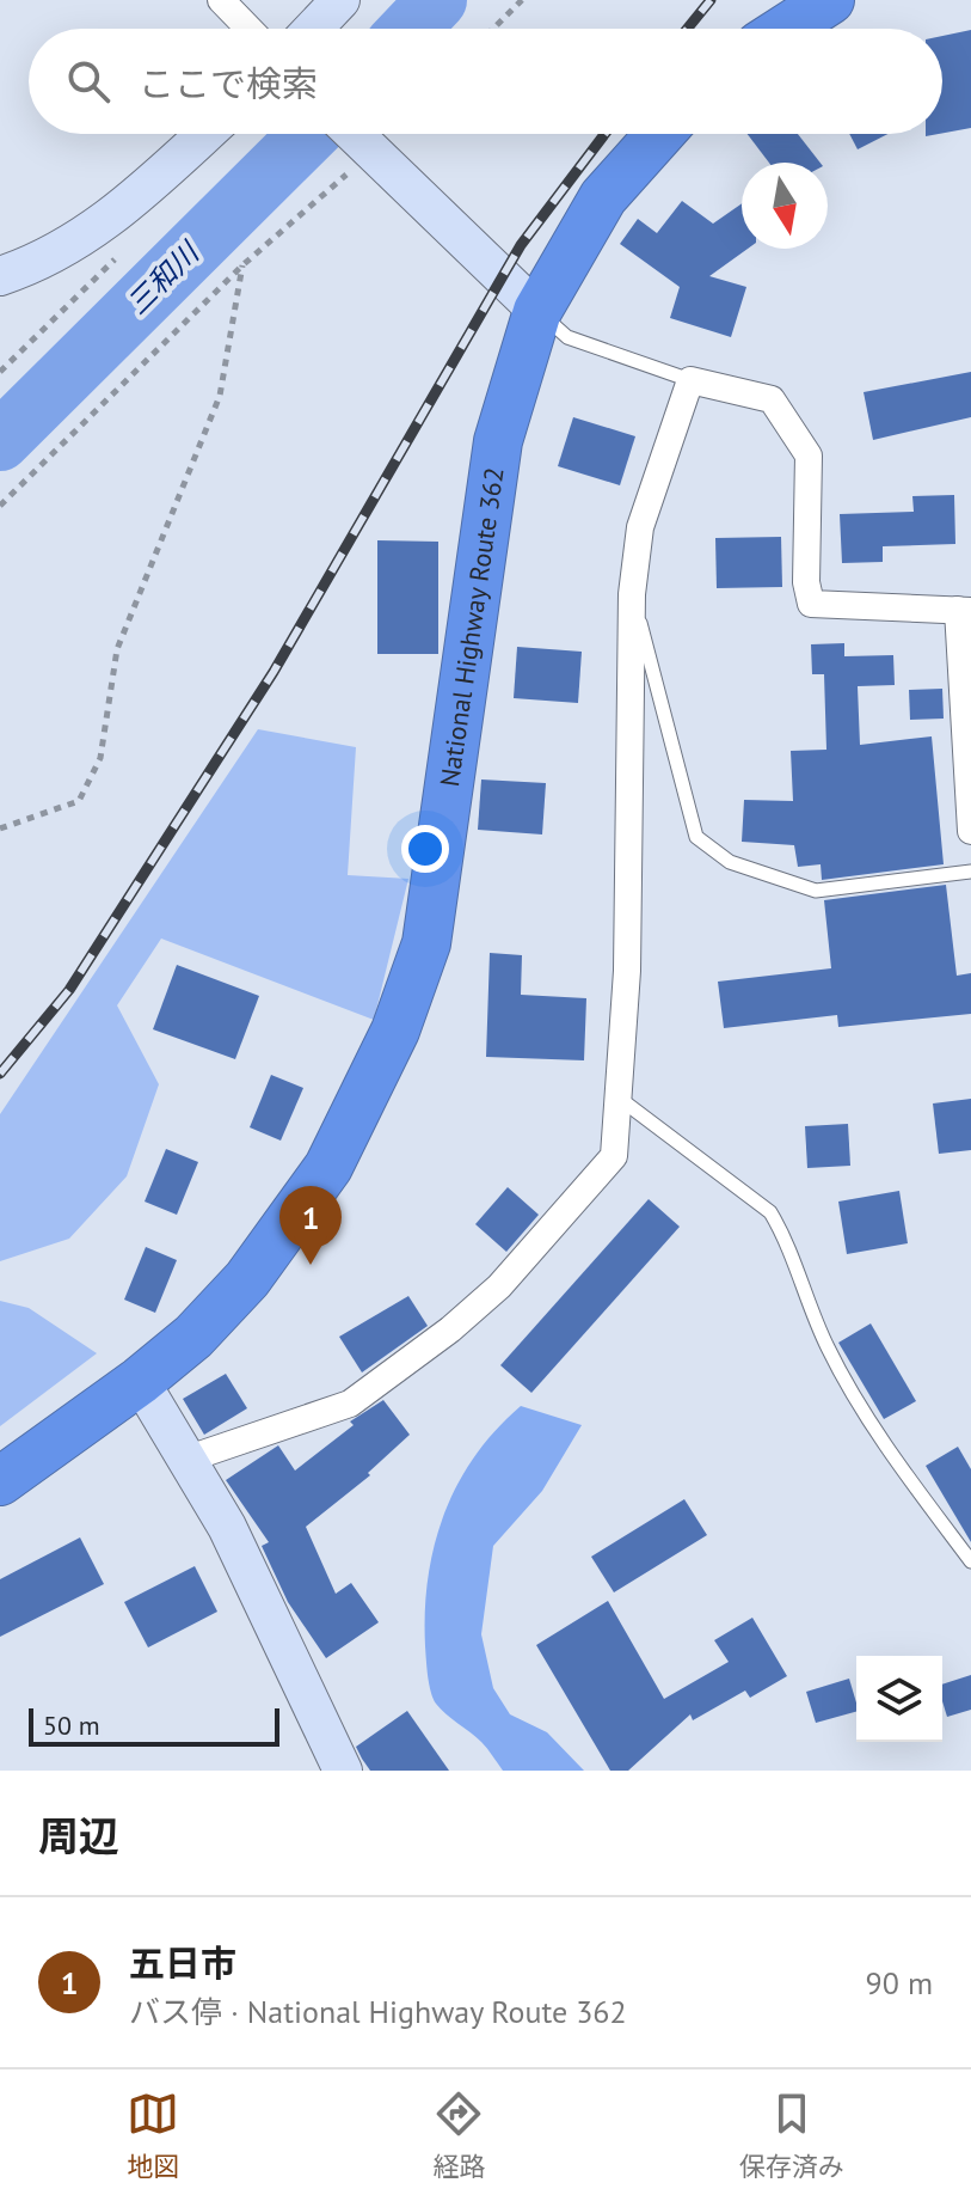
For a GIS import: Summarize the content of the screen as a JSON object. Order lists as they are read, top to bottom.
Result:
{
  "streets": {
    "highway": ["National Highway Route 362"]
  },
  "water": ["三和川"],
  "scale_bar": "50 m",
  "north": "bottom",
  "page": {
    "search": "ここで検索",
    "pins": "1",
    "scale": "50 m",
    "heading": "周辺",
    "list": [
      {
        "mark": "1",
        "name": "五日市",
        "note": "バス停 · National Highway Route 362",
        "value": "90 m"
      }
    ],
    "nav": ["地図", "経路", "保存済み"]
  }
}
